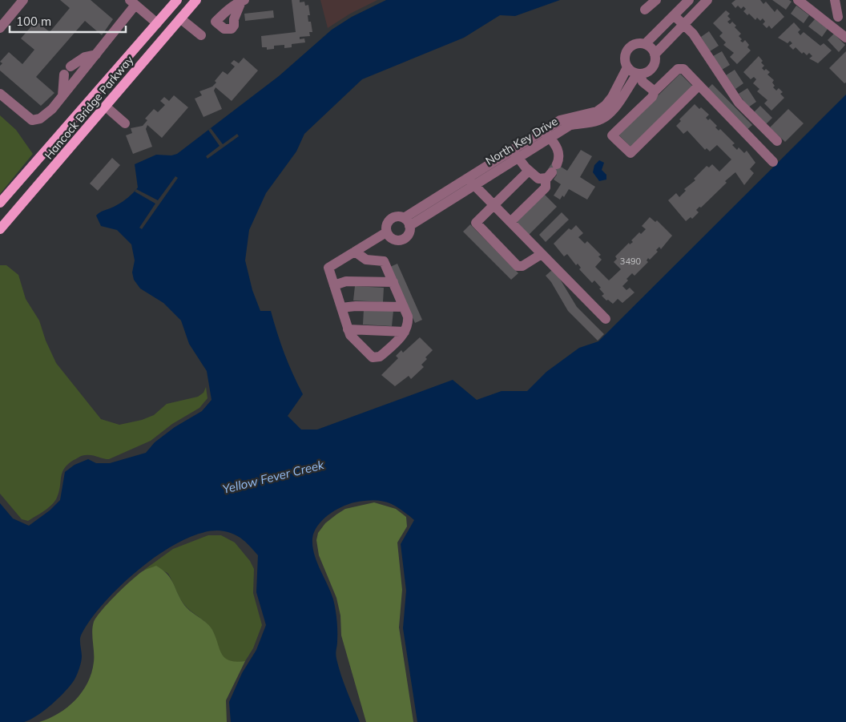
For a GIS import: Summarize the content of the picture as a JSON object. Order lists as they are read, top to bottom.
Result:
{
  "streets": {
    "main road": ["Hancock Bridge Parkway"],
    "street": ["North Key Drive"]
  },
  "water": ["Yellow Fever Creek"],
  "house_numbers": ["3490"],
  "scale_bar": "100 m"
}
